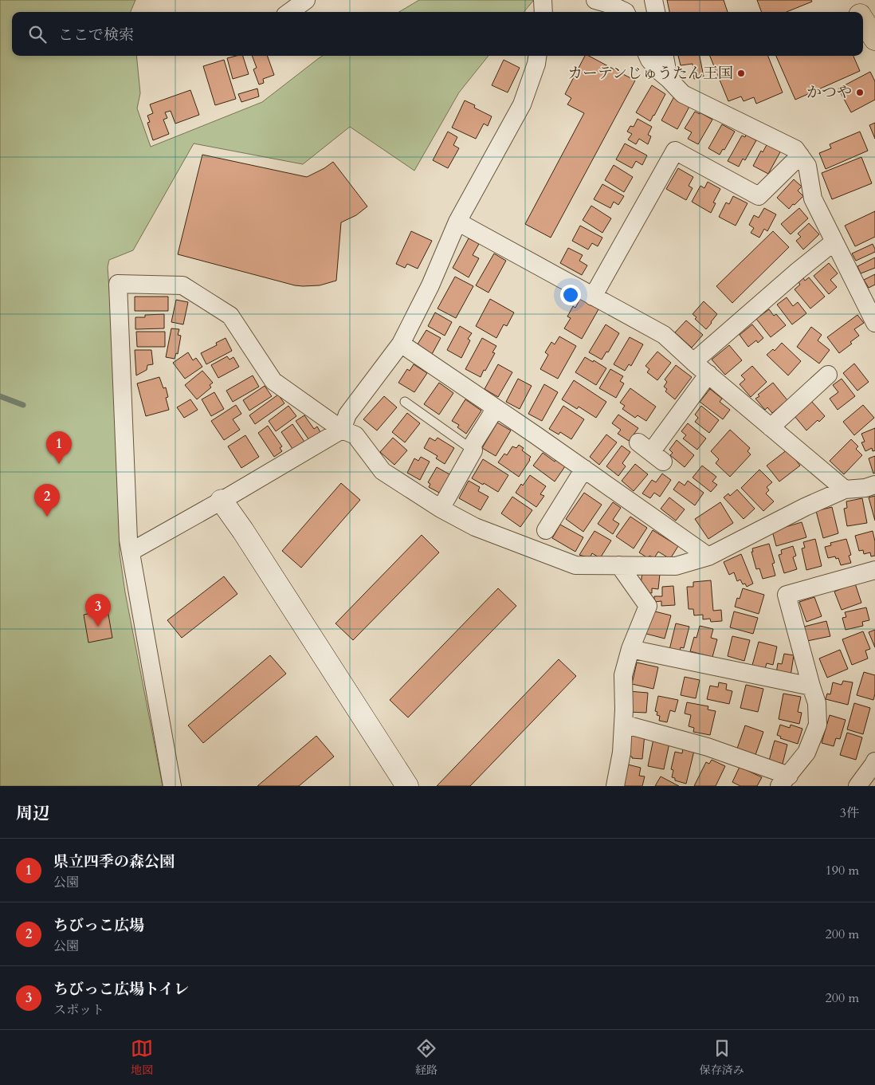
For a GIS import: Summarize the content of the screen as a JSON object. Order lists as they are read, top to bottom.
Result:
{
  "places": ["カーテンじゅうたん王国", "かつや"],
  "page": {
    "search": "ここで検索",
    "pins": ["1", "2", "3"],
    "heading": ["周辺", "3件"],
    "list": [
      {
        "mark": "1",
        "name": "県立四季の森公園",
        "note": "公園",
        "value": "190 m"
      },
      {
        "mark": "2",
        "name": "ちびっこ広場",
        "note": "公園",
        "value": "200 m"
      },
      {
        "mark": "3",
        "name": "ちびっこ広場トイレ",
        "note": "スポット",
        "value": "200 m"
      }
    ],
    "nav": ["地図", "経路", "保存済み"]
  }
}
